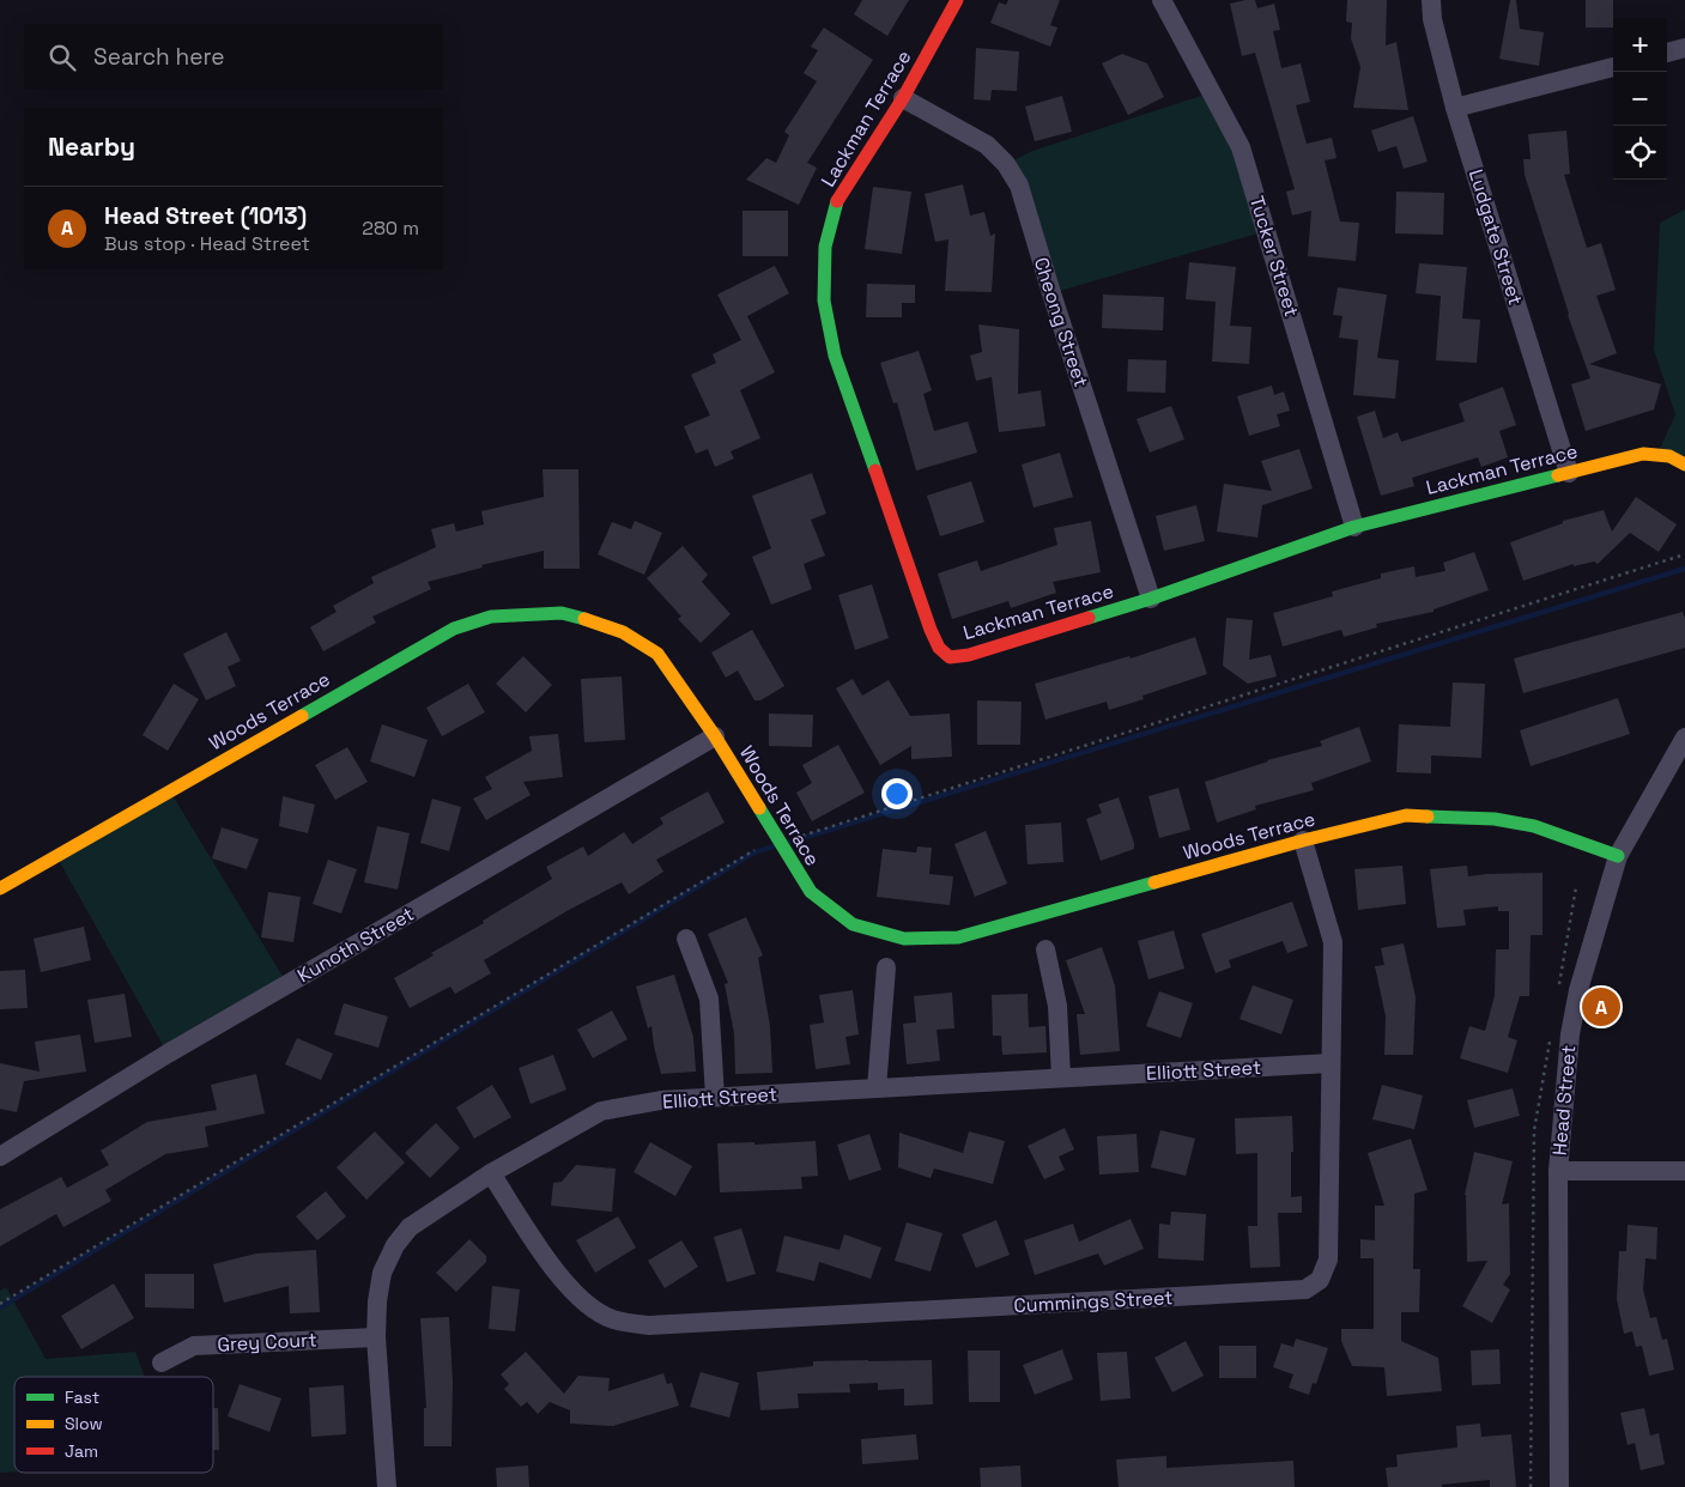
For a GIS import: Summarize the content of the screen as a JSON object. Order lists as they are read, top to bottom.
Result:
{
  "streets": {
    "street": [
      "Lackman Terrace",
      "Ludgate Street",
      "Tucker Street",
      "Cheong Street",
      "Woods Terrace",
      "Kunoth Street",
      "Elliott Street",
      "Head Street",
      "Cummings Street",
      "Grey Court"
    ]
  },
  "crossings": [
    ["Lackman Terrace", "Ludgate Street"],
    ["Lackman Terrace", "Tucker Street"],
    ["Lackman Terrace", "Cheong Street"],
    ["Woods Terrace", "Kunoth Street"],
    ["Woods Terrace", "Head Street"],
    ["Woods Terrace", "Cummings Street"],
    ["Elliott Street", "Cummings Street"],
    ["Elliott Street", "Grey Court"]
  ],
  "legend": ["Fast", "Slow", "Jam"],
  "page": {
    "map_buttons": ["+", "−"],
    "search": "Search here",
    "heading": "Nearby",
    "list": [
      {
        "mark": "A",
        "name": "Head Street (1013)",
        "note": "Bus stop · Head Street",
        "value": "280 m"
      }
    ],
    "pins": "A"
  }
}
